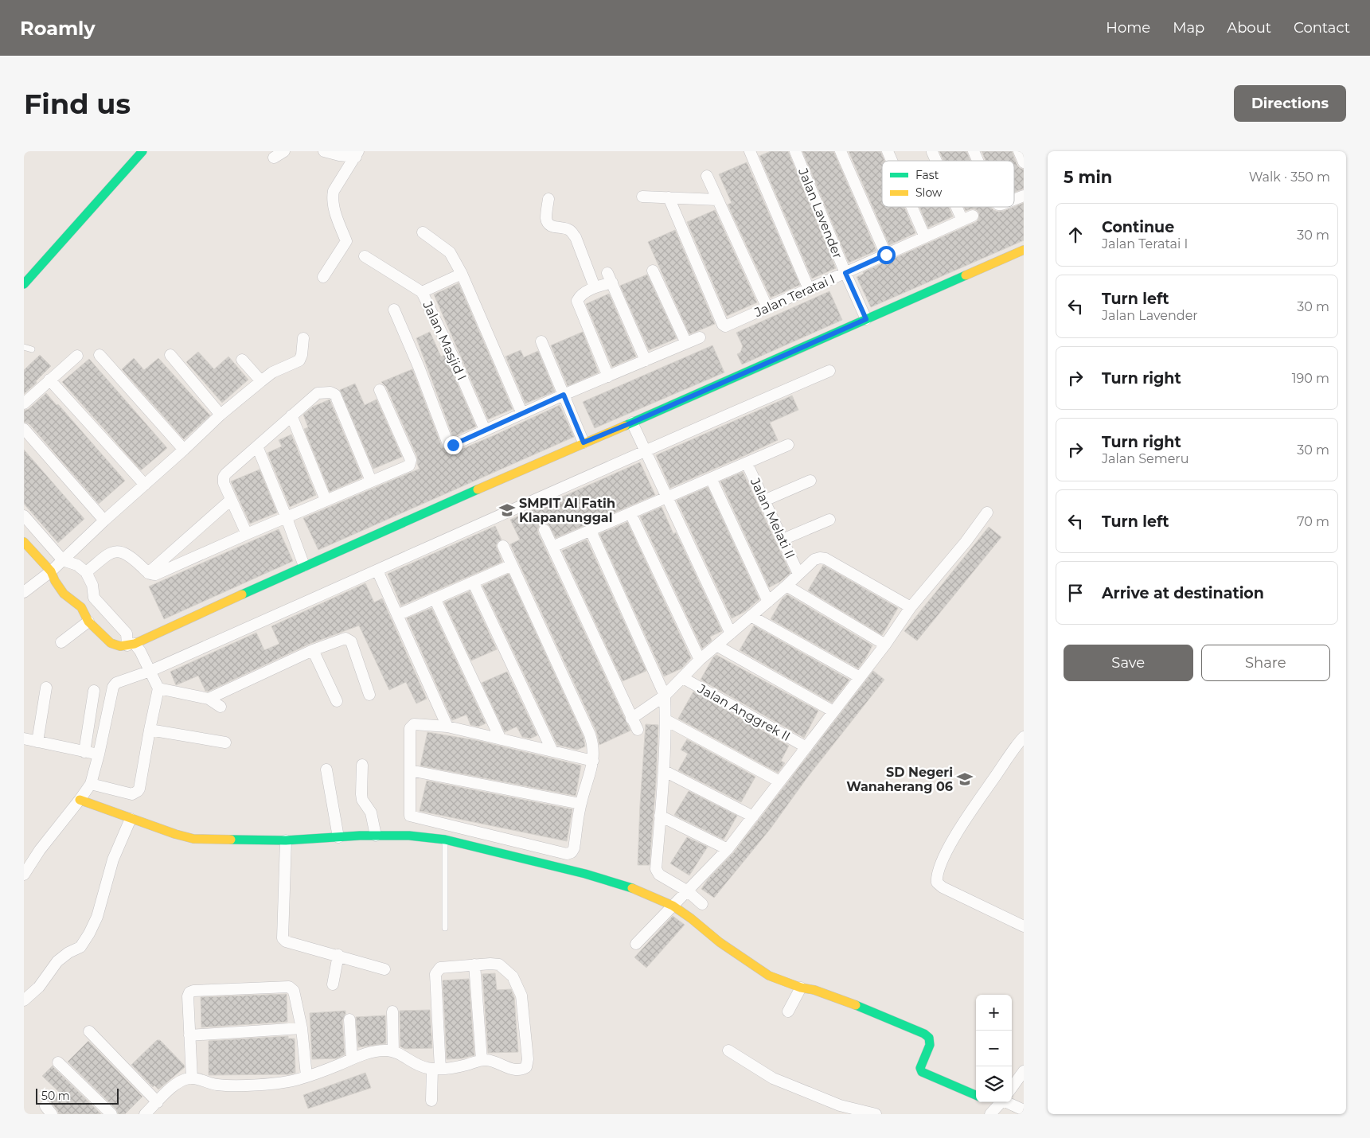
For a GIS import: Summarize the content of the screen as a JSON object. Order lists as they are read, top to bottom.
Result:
{
  "streets": {
    "street": [
      "Jalan Lavender",
      "Jalan Teratai I",
      "Jalan Masjid I",
      "Jalan Melati II",
      "Jalan Anggrek II"
    ]
  },
  "crossings": [
    ["Jalan Lavender", "Jalan Teratai I"]
  ],
  "places": {
    "school or university": ["SMPIT Al Fatih Klapanunggal", "SD Negeri Wanaherang 06"]
  },
  "legend": ["Fast", "Slow"],
  "scale_bar": "50 m",
  "page": {
    "header": "Roamly",
    "nav": [
      "Home",
      "Map",
      "About",
      "Contact"
    ],
    "buttons": [
      "Directions",
      ["Save", "Share"]
    ],
    "title": "Find us",
    "heading": ["5 min", "Walk · 350 m"],
    "list": [
      ["Continue", "Jalan Teratai I", "30 m"],
      ["Turn left", "Jalan Lavender", "30 m"],
      ["Turn right", "190 m"],
      ["Turn right", "Jalan Semeru", "30 m"],
      ["Turn left", "70 m"],
      "Arrive at destination"
    ],
    "map_buttons": ["+", "−"],
    "scale": "50 m"
  }
}
